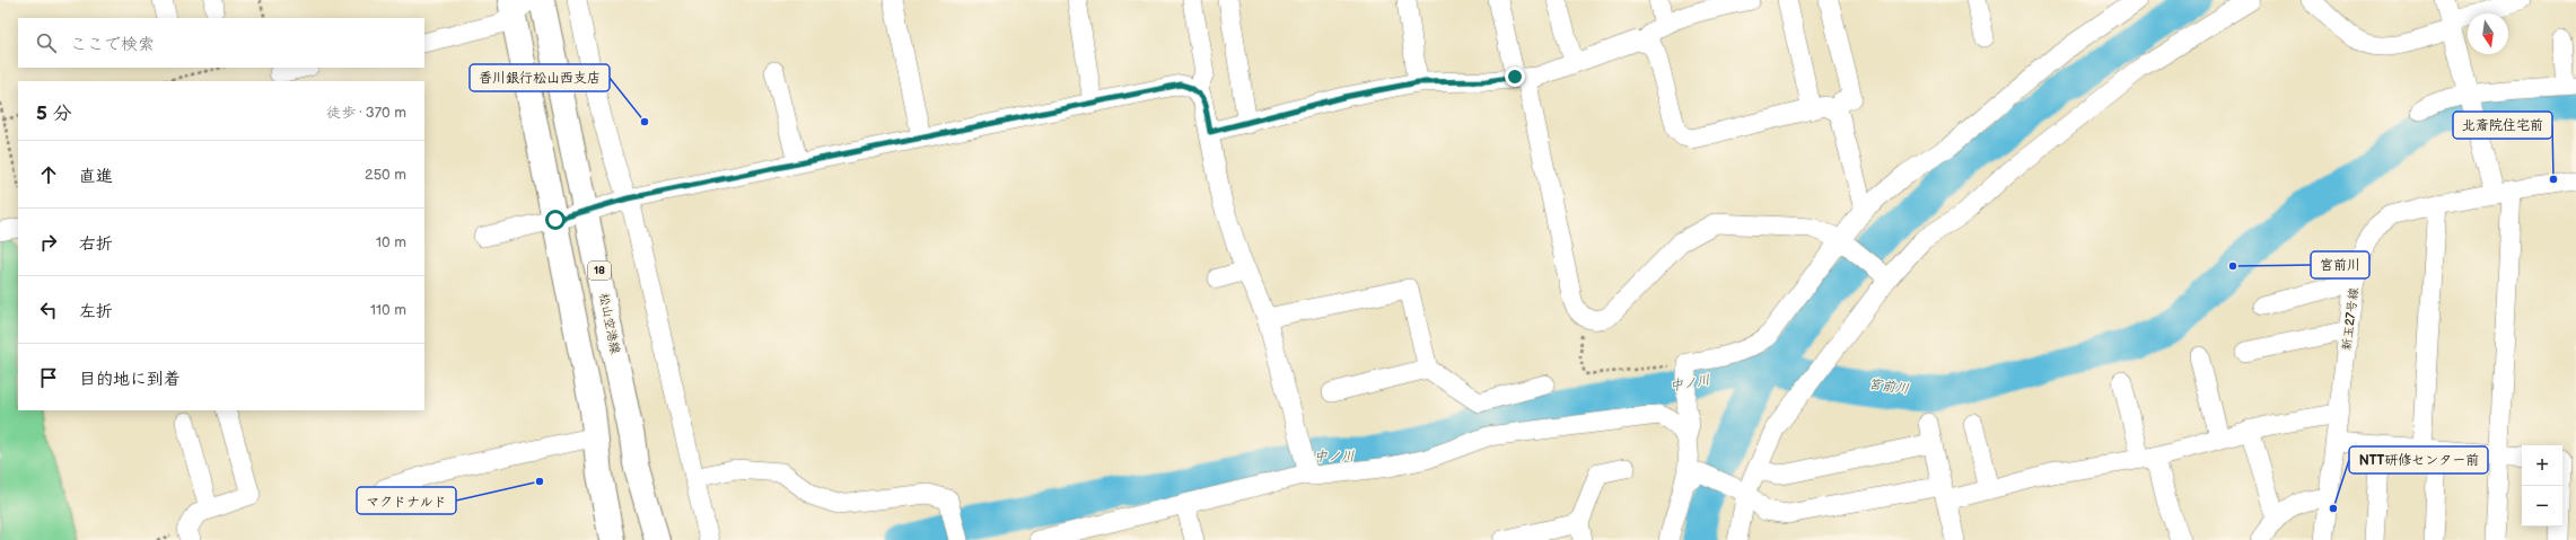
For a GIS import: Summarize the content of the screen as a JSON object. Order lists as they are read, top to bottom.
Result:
{
  "streets": {
    "main road": ["18", "松山空港線"],
    "street": ["新玉27号線"]
  },
  "water": ["中ノ川", "宮前川"],
  "places": [
    "香川銀行松山西支店",
    "北斎院住宅前",
    "宮前川",
    "マクドナルド",
    "NTT研修センター前"
  ],
  "north": "bottom",
  "page": {
    "search": "ここで検索",
    "heading": ["5 分", "徒歩 · 370 m"],
    "list": [
      ["直進", "250 m"],
      ["右折", "10 m"],
      ["左折", "110 m"],
      "目的地に到着"
    ],
    "map_buttons": ["+", "−"]
  }
}
